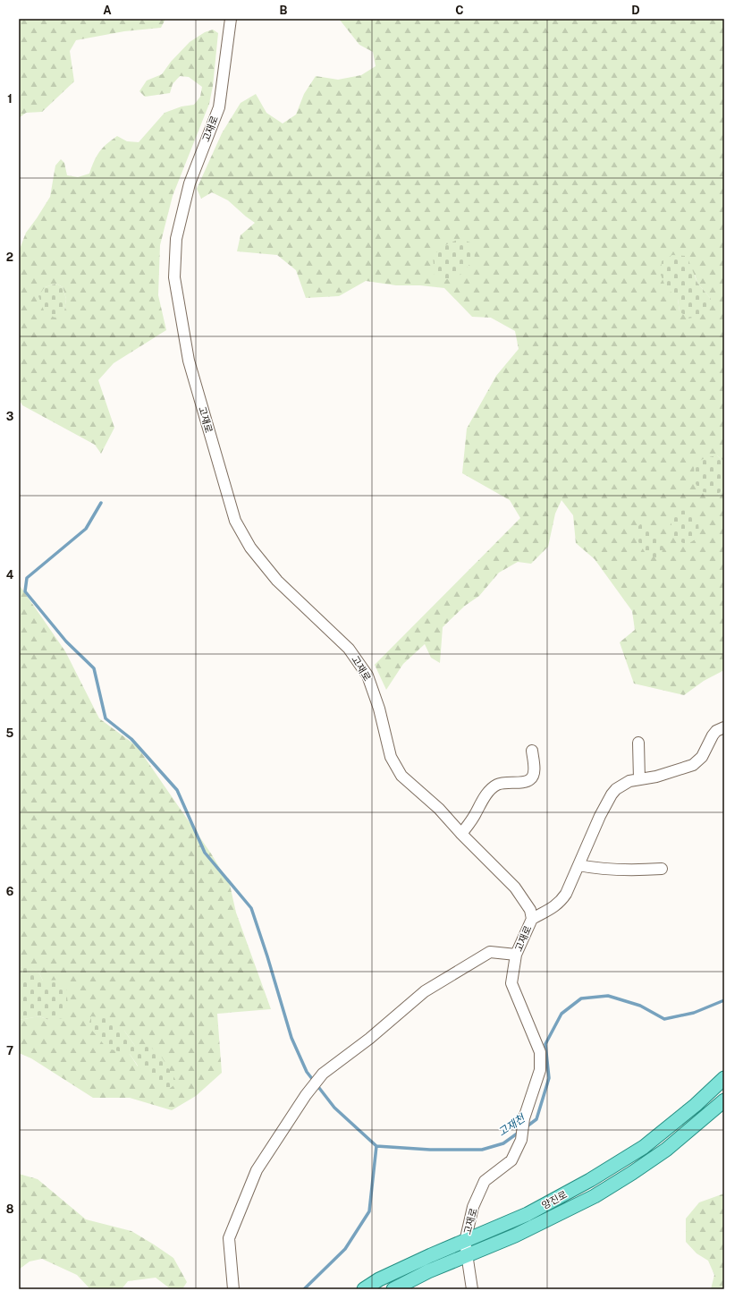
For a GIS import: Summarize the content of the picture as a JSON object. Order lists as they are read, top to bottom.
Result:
{
  "streets": {
    "main road": ["양진로"],
    "street": ["고재로"]
  },
  "crossings": [
    ["고재로", "양진로"]
  ],
  "water": ["고재천"],
  "grid": {
    "columns": [
      "A",
      "B",
      "C",
      "D"
    ],
    "rows": [
      "1",
      "2",
      "3",
      "4",
      "5",
      "6",
      "7",
      "8"
    ]
  }
}
